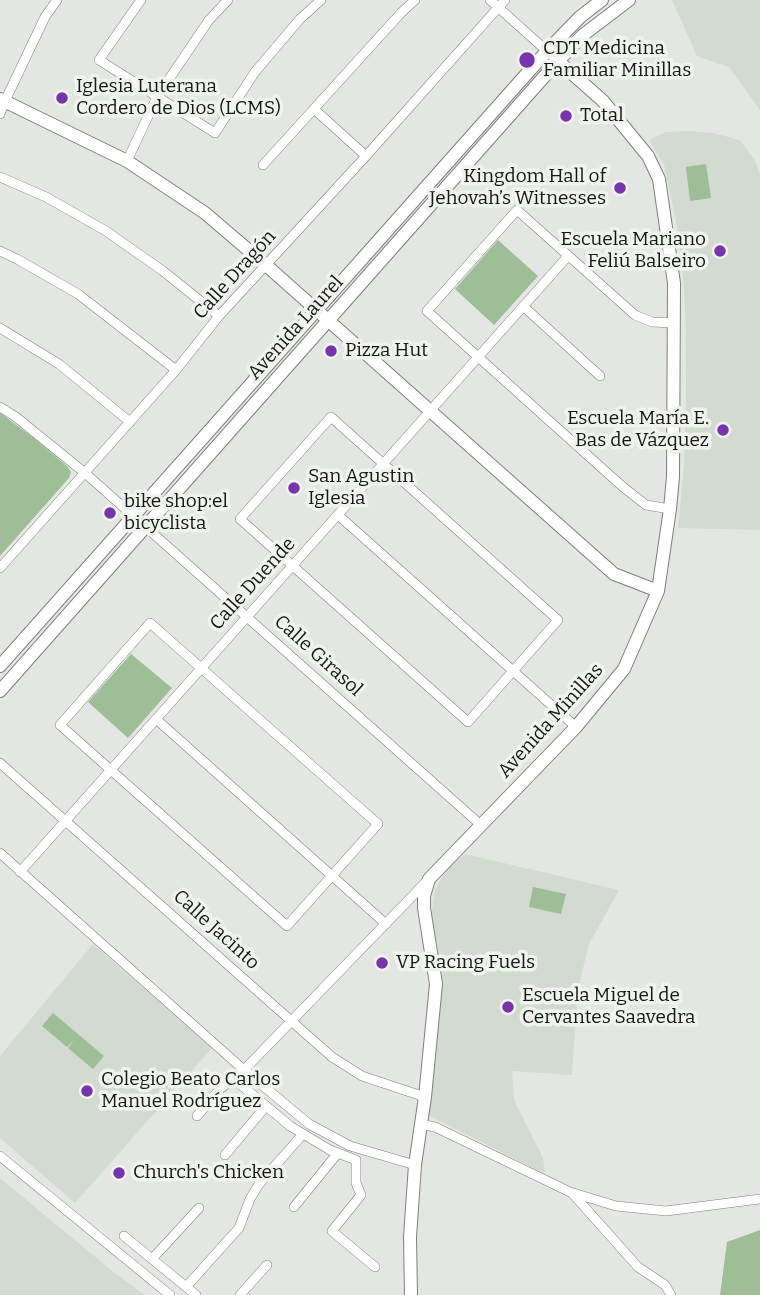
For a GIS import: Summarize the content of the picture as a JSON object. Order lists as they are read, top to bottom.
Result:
{
  "streets": {
    "street": [
      "Calle Dragón",
      "Avenida Laurel",
      "Calle Duende",
      "Calle Girasol",
      "Avenida Minillas",
      "Calle Jacinto"
    ]
  },
  "crossings": [
    ["Calle Dragón", "Calle Girasol"],
    ["Avenida Laurel", "Calle Girasol"],
    ["Avenida Laurel", "Avenida Minillas"],
    ["Calle Duende", "Calle Girasol"],
    ["Calle Duende", "Calle Jacinto"],
    ["Calle Girasol", "Avenida Minillas"]
  ],
  "places": [
    "CDT Medicina Familiar Minillas",
    "Iglesia Luterana Cordero de Dios (LCMS)",
    "Total",
    "Kingdom Hall of Jehovah’s Witnesses",
    "Escuela Mariano Feliú Balseiro",
    "Pizza Hut",
    "Escuela María E. Bas de Vázquez",
    "San Agustin Iglesia",
    "bike shop:el bicyclista",
    "VP Racing Fuels",
    "Escuela Miguel de Cervantes Saavedra",
    "Colegio Beato Carlos Manuel Rodríguez",
    "Church's Chicken"
  ]
}
